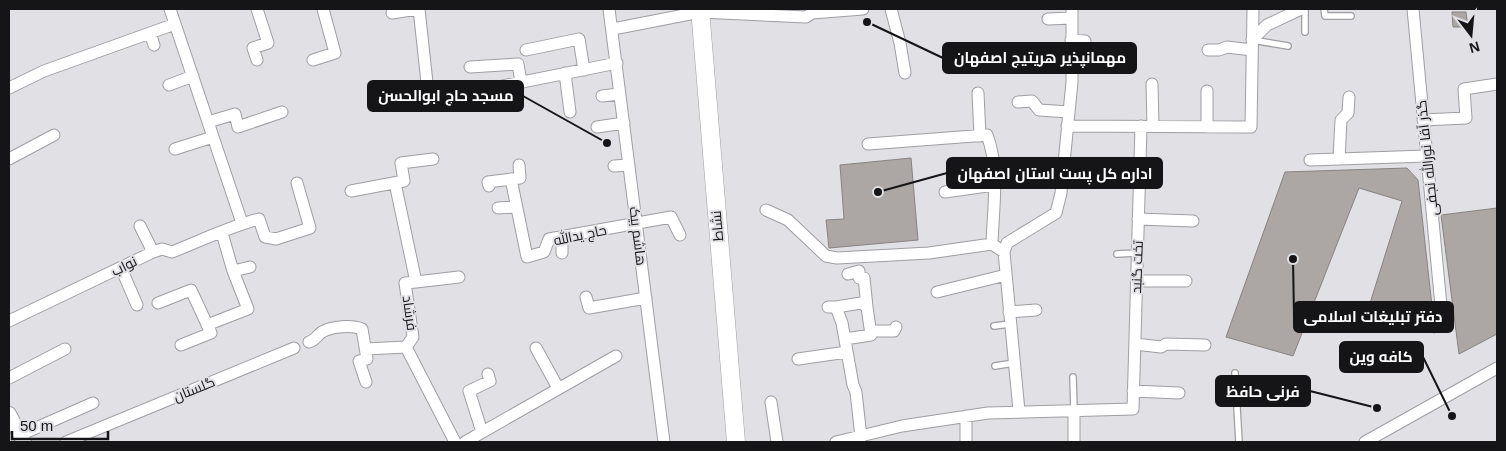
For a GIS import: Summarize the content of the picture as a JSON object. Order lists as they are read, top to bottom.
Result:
{
  "streets": {
    "main road": ["نشاط"],
    "street": [
      "گذر آقا نورالله نجفی",
      "حاج یدالله",
      "هاشم بیک",
      "نواب",
      "تخت گنبد",
      "فرشاد",
      "گلستان"
    ]
  },
  "crossings": [
    ["حاج یدالله", "هاشم بیک"]
  ],
  "places": [
    "مهمانپذیر هریتیج اصفهان",
    "مسجد حاج ابوالحسن",
    "اداره کل پست استان اصفهان",
    "دفتر تبلیغات اسلامی",
    "فرنی حافظ",
    "کافه وین"
  ],
  "scale_bar": "50 m",
  "north": "bottom"
}
